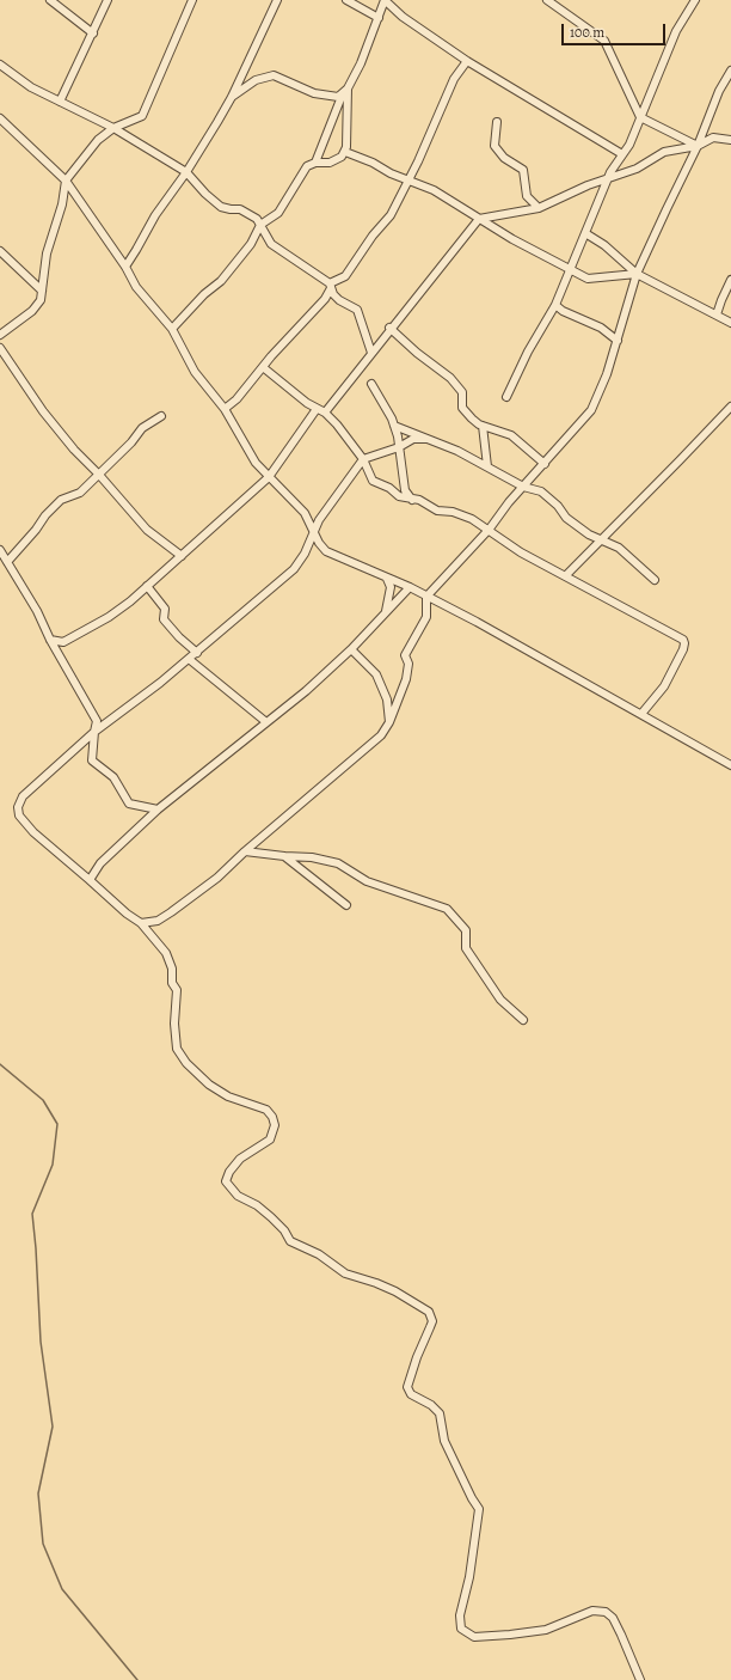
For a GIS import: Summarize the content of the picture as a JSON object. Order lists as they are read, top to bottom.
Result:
{
  "scale_bar": "100 m"
}
